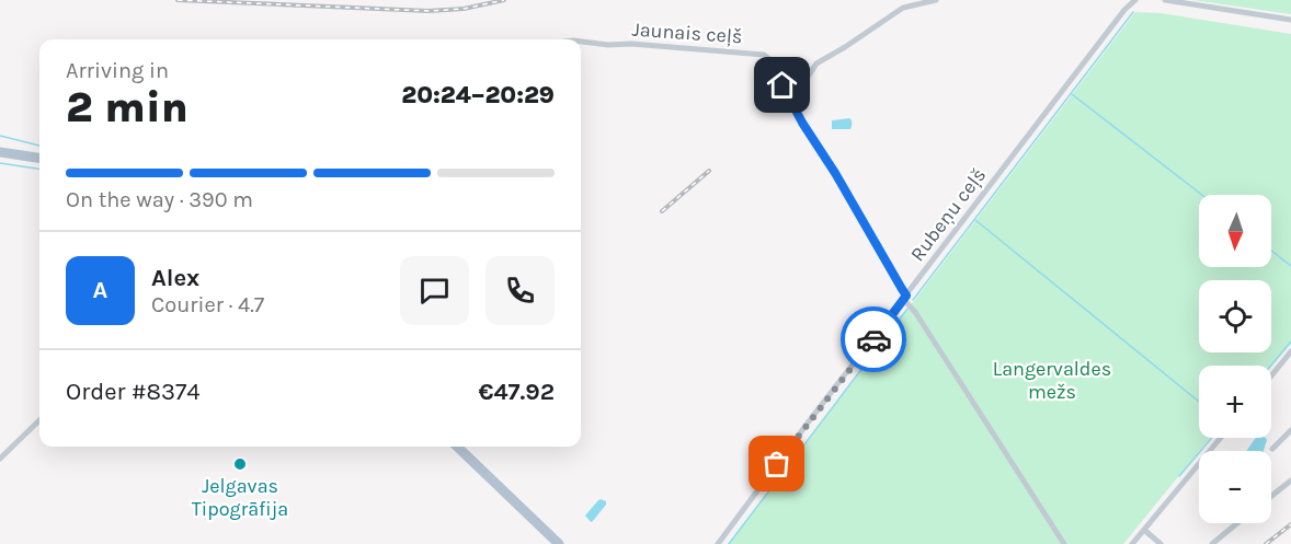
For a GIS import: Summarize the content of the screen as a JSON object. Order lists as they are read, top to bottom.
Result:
{
  "streets": {
    "street": ["Jaunais ceļš", "Rubeņu ceļš"]
  },
  "crossings": [
    ["Jaunais ceļš", "Rubeņu ceļš"]
  ],
  "parks": ["Langervaldes mežs"],
  "places": ["Jelgavas Tipogrāfija"],
  "north": "bottom",
  "page": {
    "heading": ["2 min", "Arriving in", "20:24–20:29"],
    "panel": [
      "Alex",
      "Courier · 4.7",
      "Order #8374",
      "€47.92"
    ],
    "bar": "On the way · 390 m",
    "map_buttons": ["+", "−"],
    "round": "A"
  }
}
